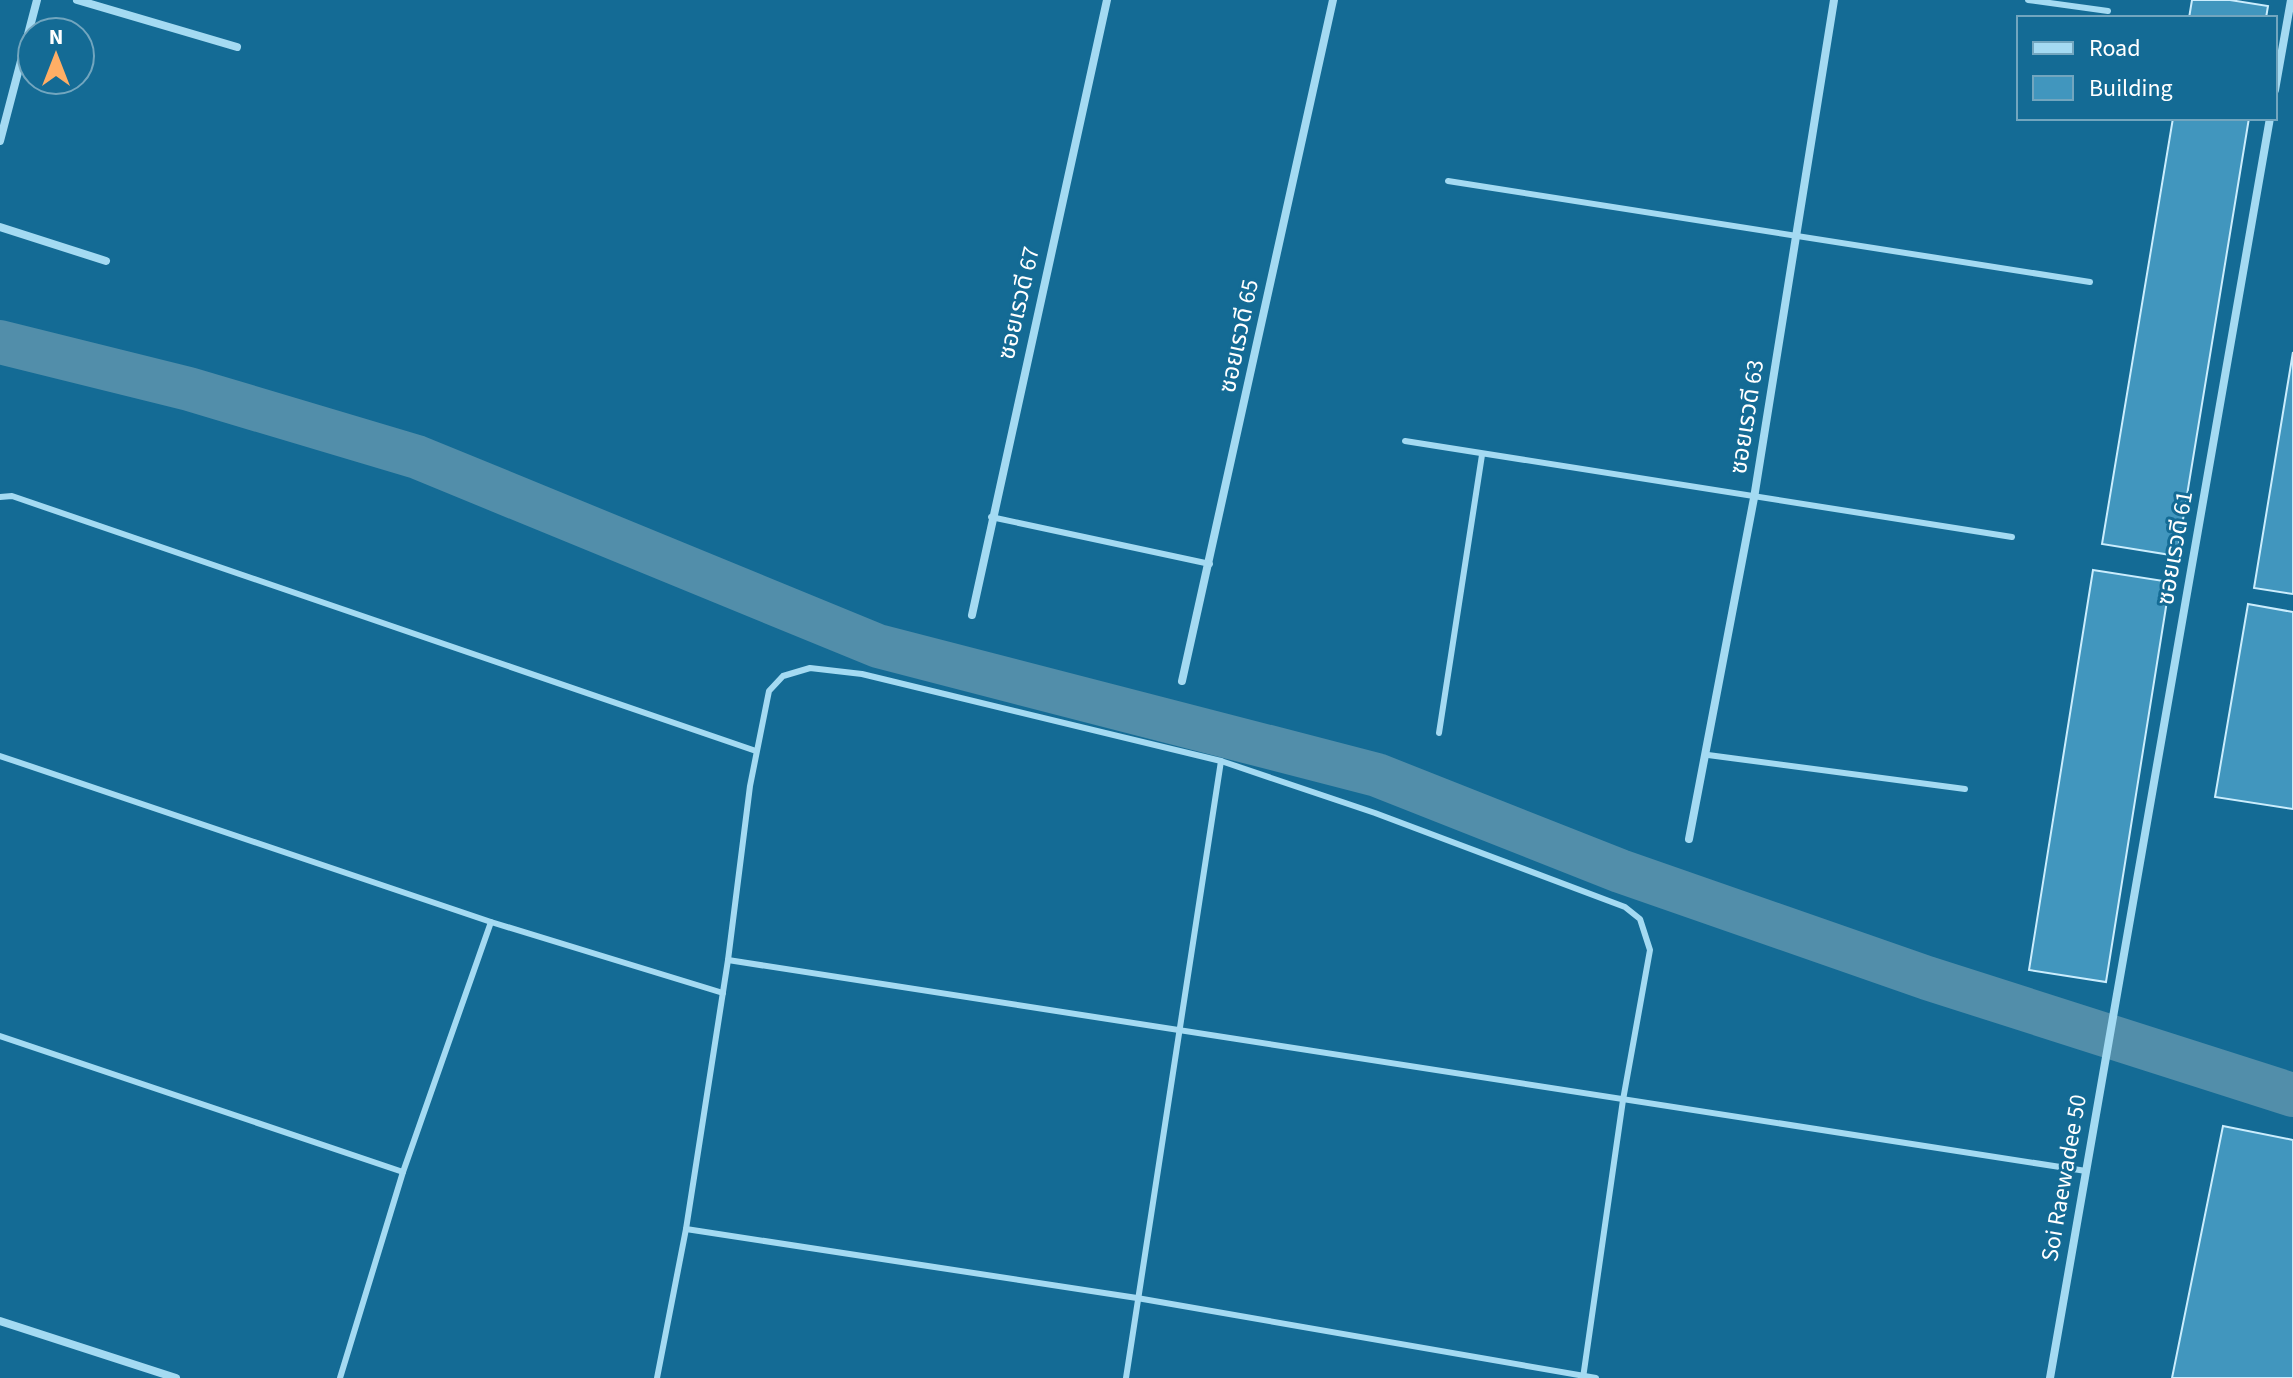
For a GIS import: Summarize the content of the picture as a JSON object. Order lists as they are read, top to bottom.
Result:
{
  "streets": {
    "street": [
      "ซอยเรวดี 67",
      "ซอยเรวดี 65",
      "ซอยเรวดี 63",
      "ซอยเรวดี 61",
      "Soi Raewadee 50"
    ]
  },
  "crossings": [
    ["ซอยเรวดี 61", "Soi Raewadee 50"]
  ],
  "legend": ["Road", "Building"],
  "north": "top"
}
